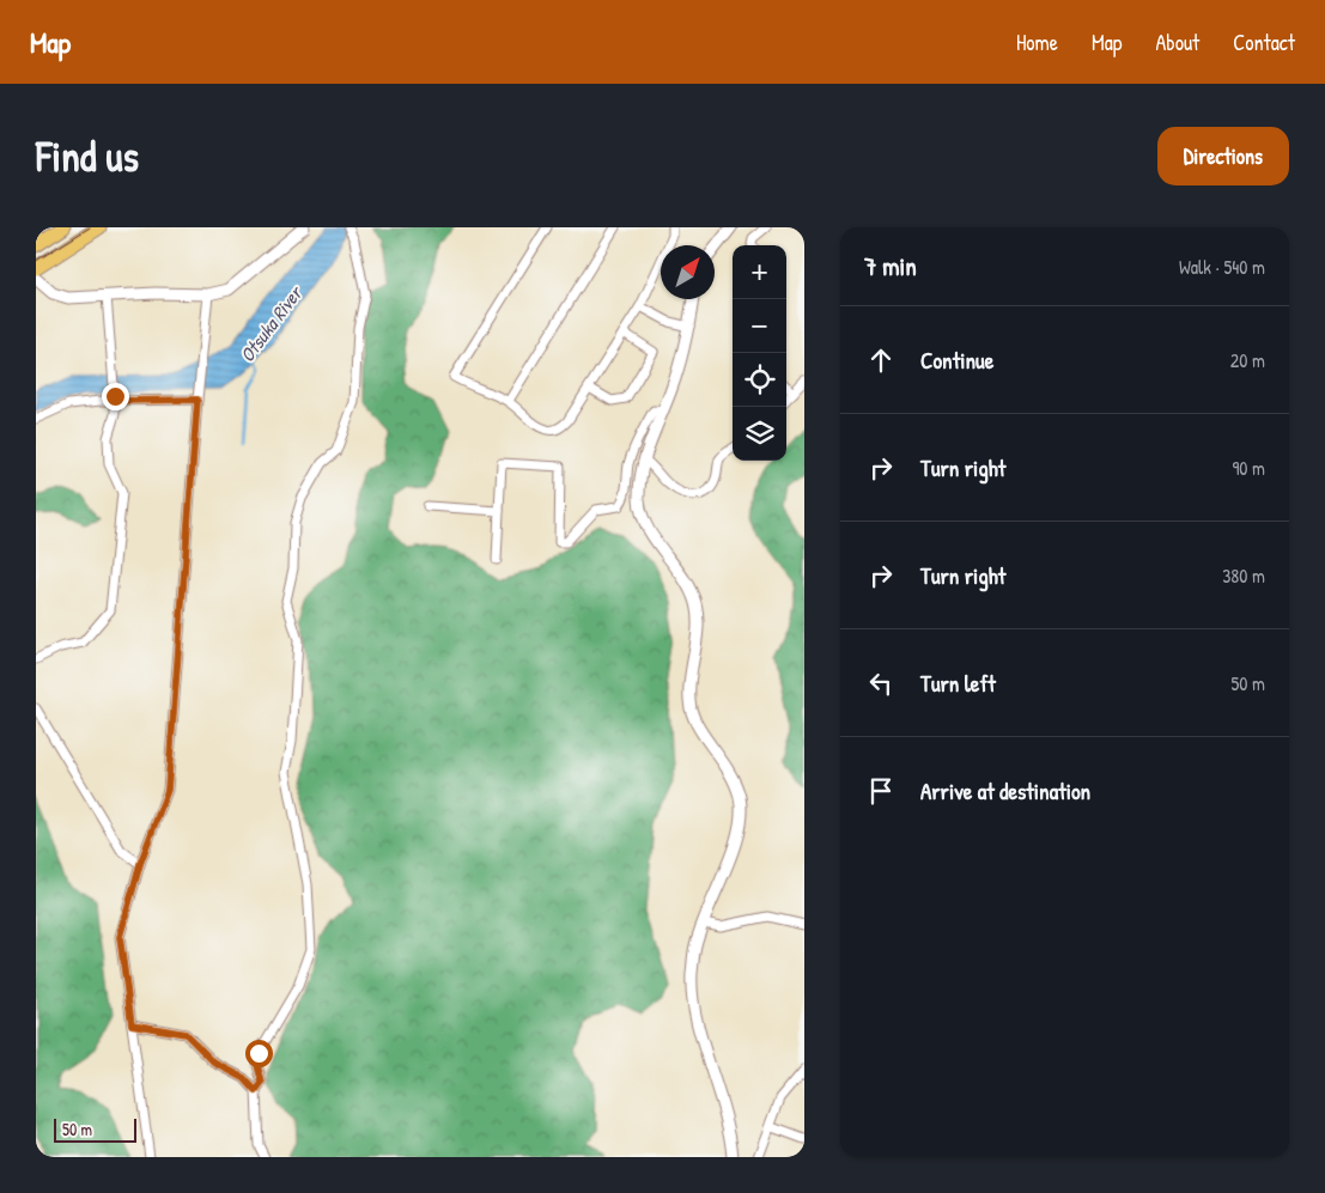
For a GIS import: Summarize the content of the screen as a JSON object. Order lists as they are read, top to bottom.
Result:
{
  "water": ["Otsuka River"],
  "scale_bar": "50 m",
  "north": "top right",
  "page": {
    "header": "Map",
    "nav": [
      "Home",
      "Map",
      "About",
      "Contact"
    ],
    "buttons": "Directions",
    "title": "Find us",
    "heading": ["7 min", "Walk · 540 m"],
    "map_buttons": ["+", "−"],
    "list": [
      ["Continue", "20 m"],
      ["Turn right", "90 m"],
      ["Turn right", "380 m"],
      ["Turn left", "50 m"],
      "Arrive at destination"
    ],
    "scale": "50 m"
  }
}
